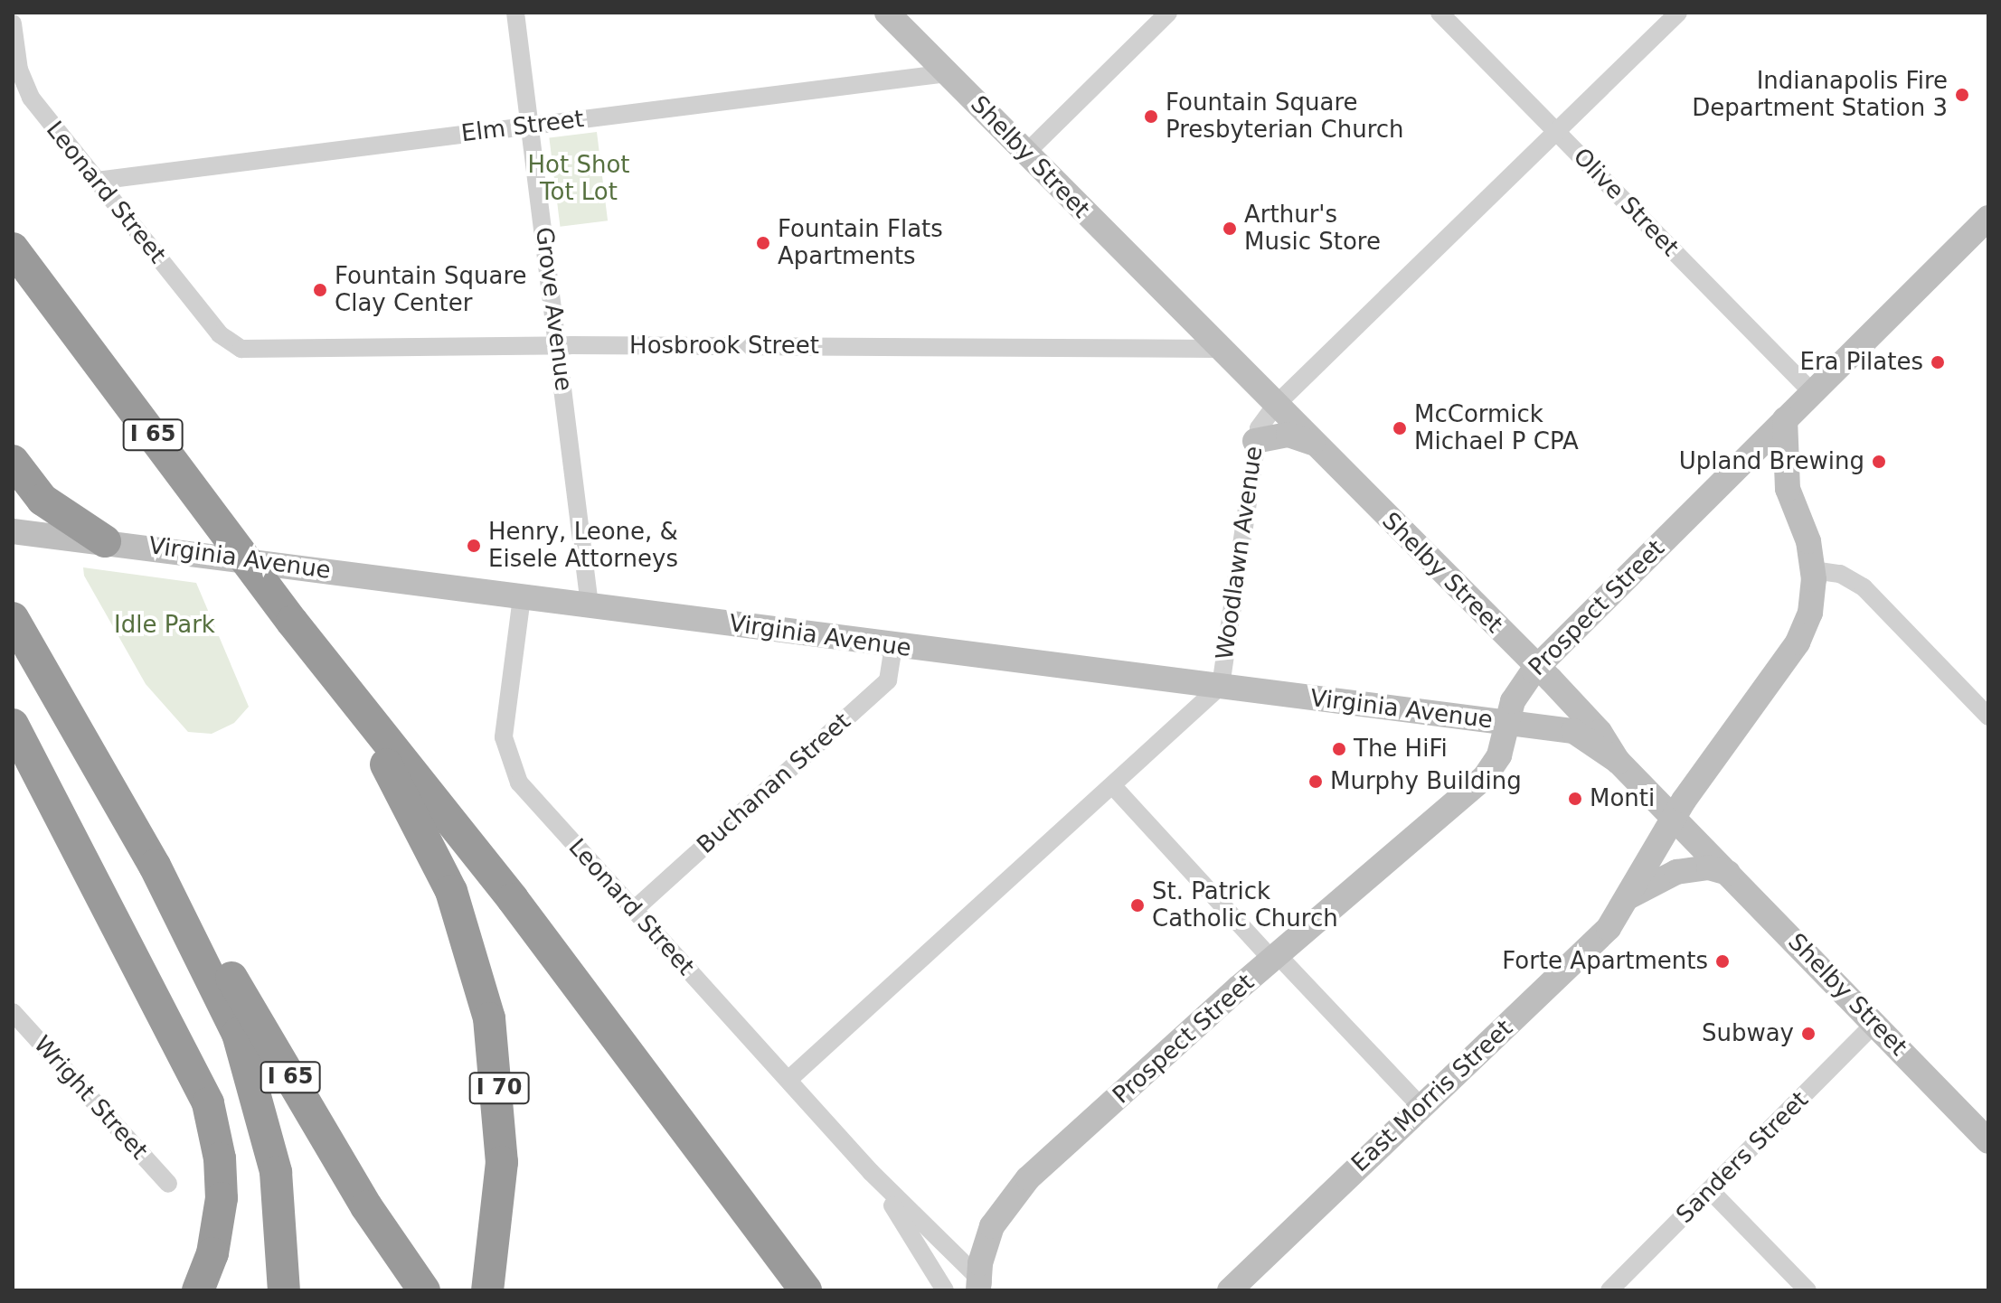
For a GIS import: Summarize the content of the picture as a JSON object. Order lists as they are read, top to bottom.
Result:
{
  "streets": {
    "highway": ["I 65", "I 70"],
    "main road": [
      "Shelby Street",
      "Virginia Avenue",
      "Prospect Street",
      "East Morris Street"
    ],
    "street": [
      "Elm Street",
      "Leonard Street",
      "Olive Street",
      "Grove Avenue",
      "Hosbrook Street",
      "Woodlawn Avenue",
      "Buchanan Street",
      "Wright Street",
      "Sanders Street"
    ]
  },
  "crossings": [
    ["Elm Street", "Shelby Street"],
    ["Elm Street", "Leonard Street"],
    ["Elm Street", "Grove Avenue"],
    ["Shelby Street", "Hosbrook Street"],
    ["Shelby Street", "Woodlawn Avenue"],
    ["Shelby Street", "Virginia Avenue"],
    ["Shelby Street", "Prospect Street"],
    ["Shelby Street", "East Morris Street"],
    ["Shelby Street", "Sanders Street"],
    ["Leonard Street", "Hosbrook Street"],
    ["Leonard Street", "Woodlawn Avenue"],
    ["Leonard Street", "Virginia Avenue"],
    ["Leonard Street", "Prospect Street"],
    ["Leonard Street", "Buchanan Street"],
    ["Olive Street", "Woodlawn Avenue"],
    ["Olive Street", "Prospect Street"],
    ["Grove Avenue", "Hosbrook Street"],
    ["Grove Avenue", "Virginia Avenue"],
    ["I 65", "I 70"],
    ["Woodlawn Avenue", "Virginia Avenue"],
    ["Virginia Avenue", "Prospect Street"],
    ["Virginia Avenue", "Buchanan Street"],
    ["Prospect Street", "East Morris Street"]
  ],
  "parks": ["Hot Shot Tot Lot", "Idle Park"],
  "places": [
    "Indianapolis Fire Department Station 3",
    "Fountain Square Presbyterian Church",
    "Arthur's Music Store",
    "Fountain Flats Apartments",
    "Fountain Square Clay Center",
    "Era Pilates",
    "McCormick Michael P CPA",
    "Upland Brewing",
    "Henry, Leone, & Eisele Attorneys",
    "The HiFi",
    "Murphy Building",
    "Monti",
    "St. Patrick Catholic Church",
    "Forte Apartments",
    "Subway"
  ]
}
